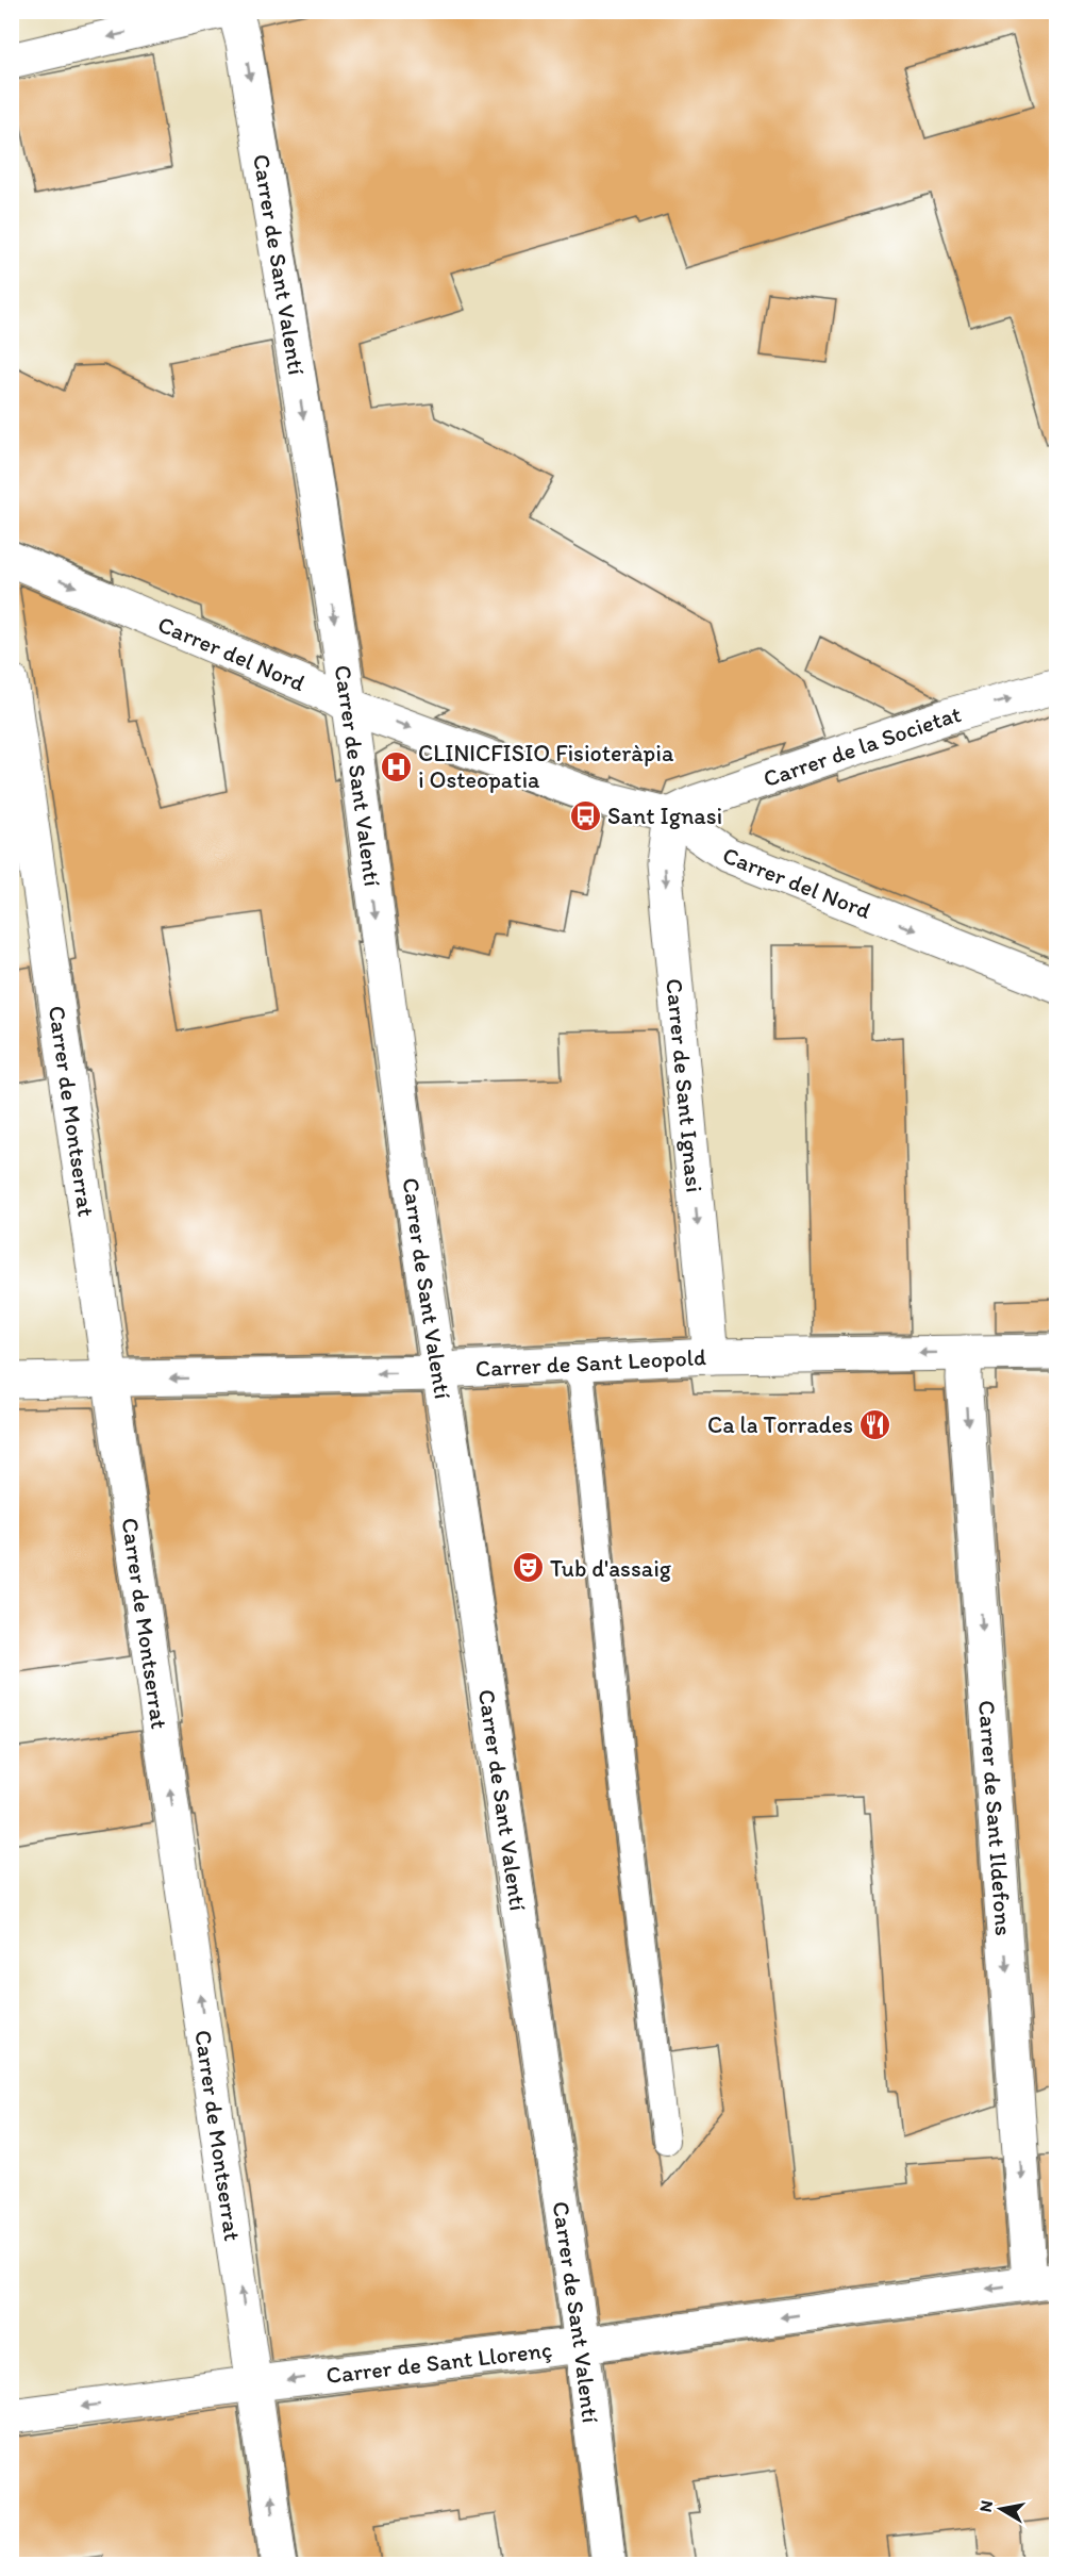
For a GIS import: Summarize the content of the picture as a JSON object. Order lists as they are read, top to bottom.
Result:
{
  "streets": {
    "street": [
      "Carrer de Sant Valentí",
      "Carrer del Nord",
      "Carrer de la Societat",
      "Carrer de Sant Ignasi",
      "Carrer de Montserrat",
      "Carrer de Sant Leopold",
      "Carrer de Sant Ildefons",
      "Carrer de Sant Llorenç"
    ]
  },
  "crossings": [
    ["Carrer de Sant Valentí", "Carrer del Nord"],
    ["Carrer de Sant Valentí", "Carrer de Sant Leopold"],
    ["Carrer de Sant Valentí", "Carrer de Sant Llorenç"],
    ["Carrer del Nord", "Carrer de la Societat"],
    ["Carrer del Nord", "Carrer de Sant Ignasi"],
    ["Carrer de la Societat", "Carrer de Sant Ignasi"],
    ["Carrer de Sant Ignasi", "Carrer de Sant Leopold"],
    ["Carrer de Montserrat", "Carrer de Sant Leopold"],
    ["Carrer de Montserrat", "Carrer de Sant Llorenç"],
    ["Carrer de Sant Leopold", "Carrer de Sant Ildefons"],
    ["Carrer de Sant Ildefons", "Carrer de Sant Llorenç"]
  ],
  "one_way": [
    "Carrer de Sant Valentí",
    "Carrer del Nord",
    "Carrer de la Societat",
    "Carrer de Sant Ignasi",
    "Carrer de Montserrat",
    "Carrer de Sant Leopold",
    "Carrer de Sant Ildefons",
    "Carrer de Sant Llorenç"
  ],
  "places": {
    "hospital": ["CLINICFISIO Fisioteràpia i Osteopatia"],
    "bus stop": ["Sant Ignasi"],
    "restaurant": ["Ca la Torrades"],
    "theatre": ["Tub d'assaig"]
  },
  "north": "left"
}
